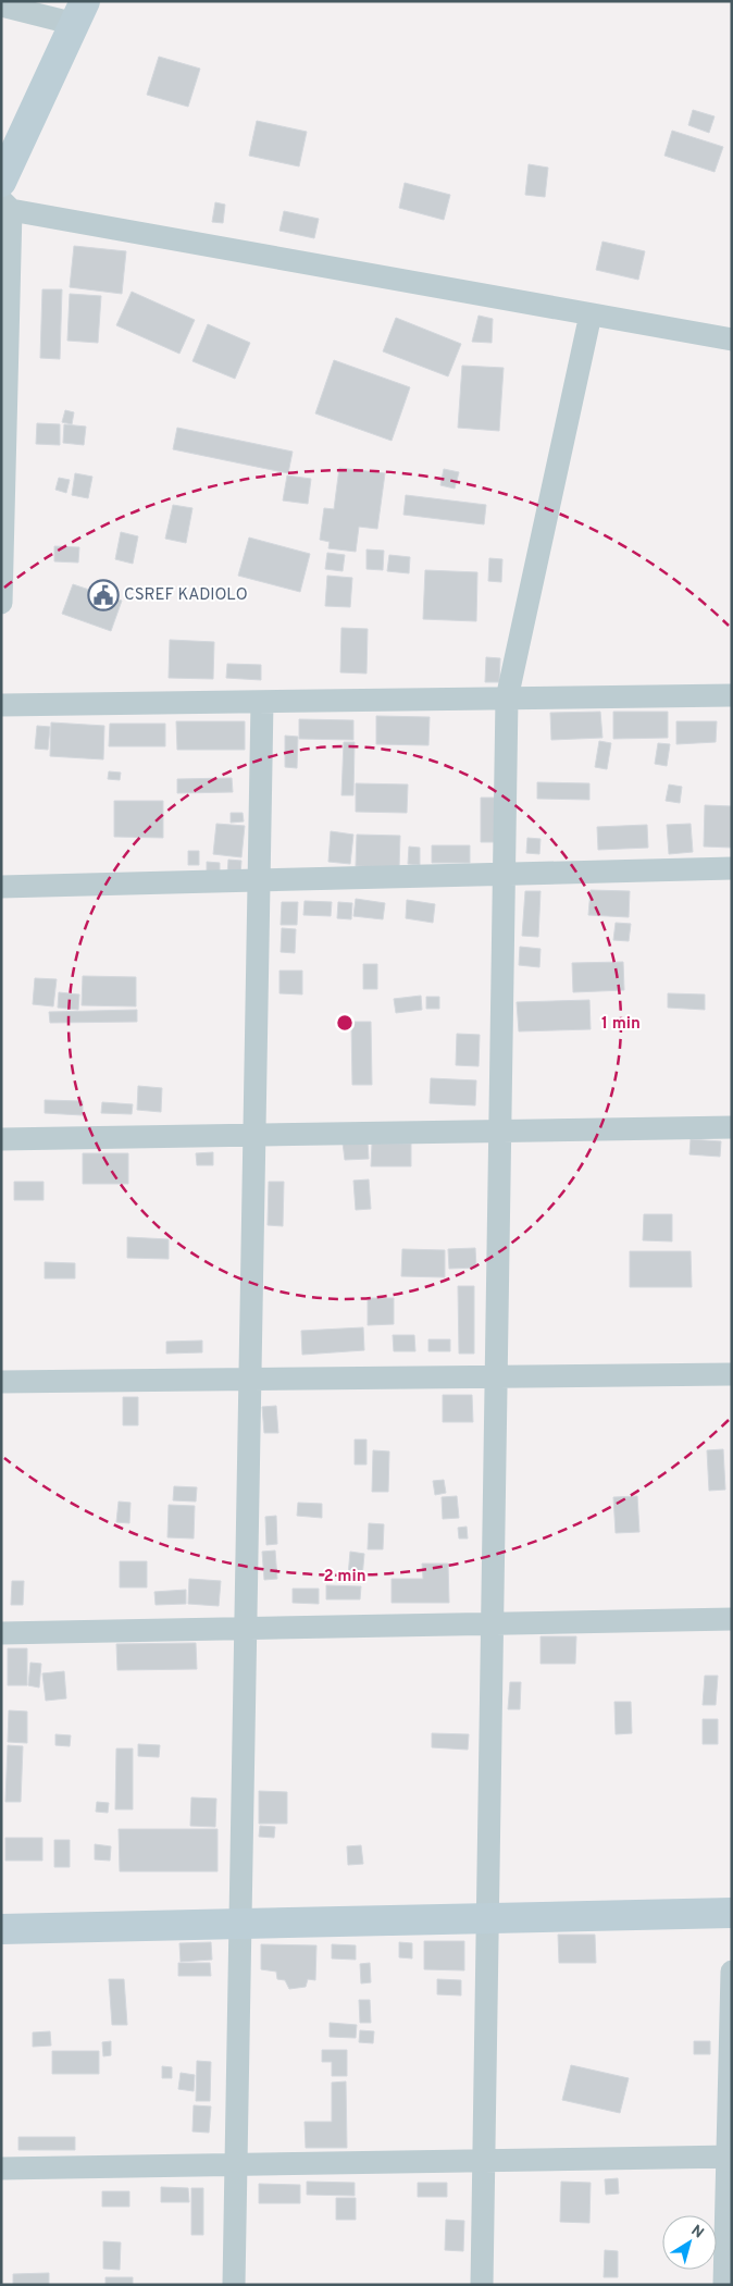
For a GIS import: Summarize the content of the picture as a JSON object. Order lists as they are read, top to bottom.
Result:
{
  "places": {
    "public building": ["CSREF KADIOLO"]
  },
  "north": "top right",
  "rings": ["1 min", "2 min"]
}
